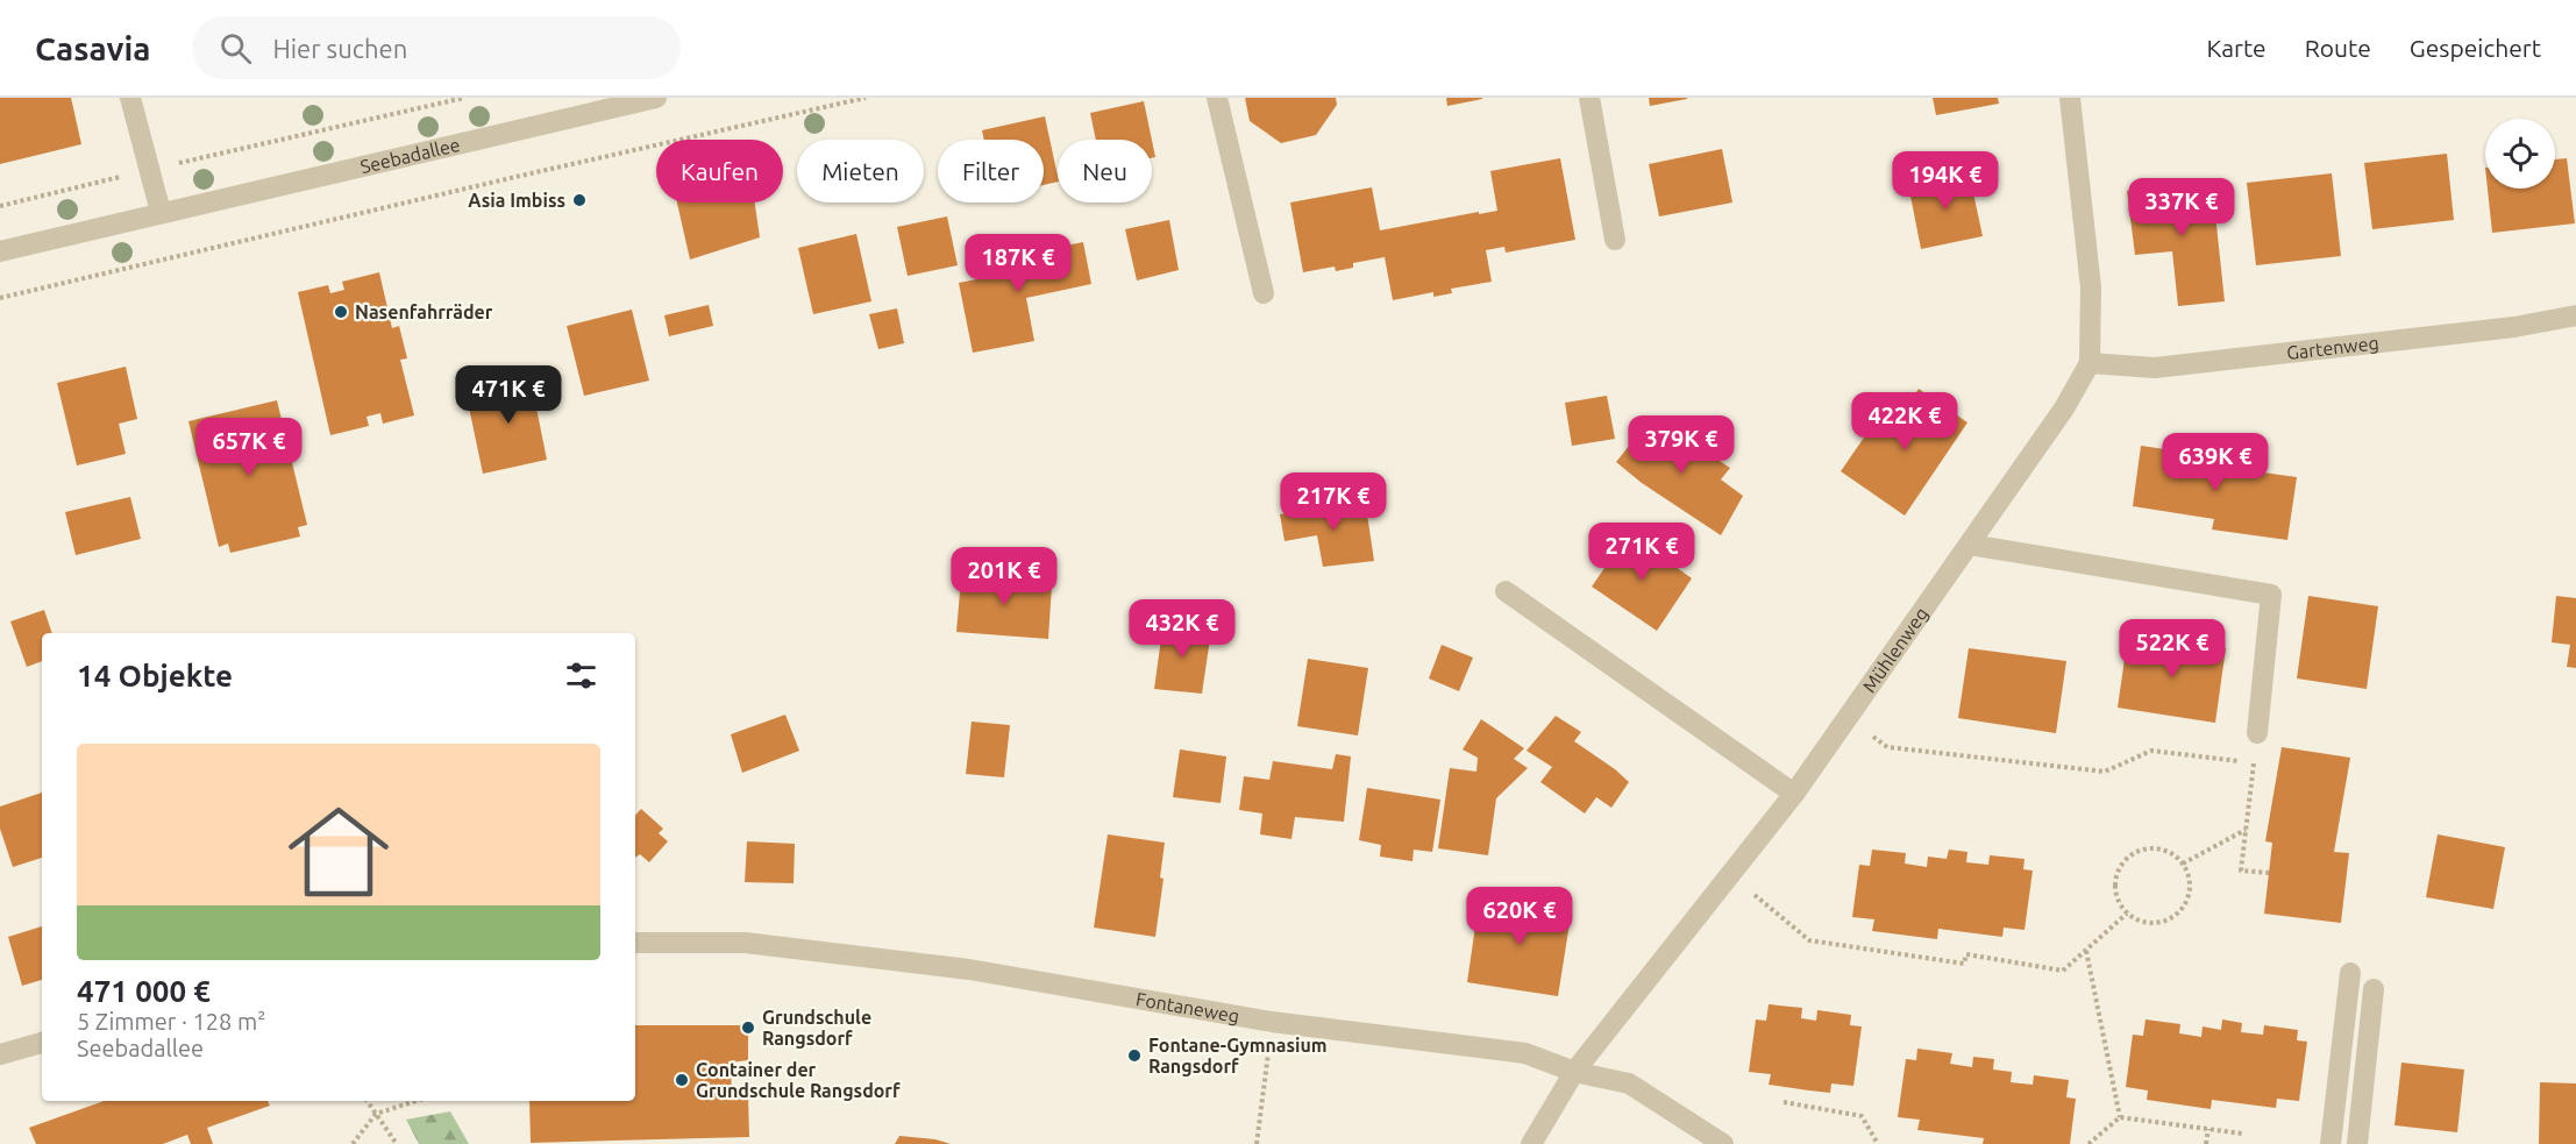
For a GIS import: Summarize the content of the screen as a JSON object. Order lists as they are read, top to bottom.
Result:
{
  "streets": {
    "street": [
      "Seebadallee",
      "Gartenweg",
      "Mühlenweg",
      "Fontaneweg"
    ]
  },
  "crossings": [
    ["Gartenweg", "Mühlenweg"],
    ["Mühlenweg", "Fontaneweg"]
  ],
  "places": [
    "Asia Imbiss",
    "Nasenfahrräder",
    "Grundschule Rangsdorf",
    "Fontane-Gymnasium Rangsdorf",
    "Container der Grundschule Rangsdorf"
  ],
  "page": {
    "header": "Casavia",
    "search": "Hier suchen",
    "nav": ["Karte", "Route", "Gespeichert"],
    "chip": [
      "Kaufen",
      "Mieten",
      "Filter",
      "Neu"
    ],
    "price": [
      "194K €",
      "337K €",
      "187K €",
      "471K €",
      "422K €",
      "379K €",
      "657K €",
      "639K €",
      "217K €",
      "271K €",
      "201K €",
      "432K €",
      "522K €",
      "620K €"
    ],
    "heading": "14 Objekte",
    "list": [
      {
        "name": "471 000 €",
        "note": "5 Zimmer · 128 m² · Seebadallee"
      }
    ]
  }
}
